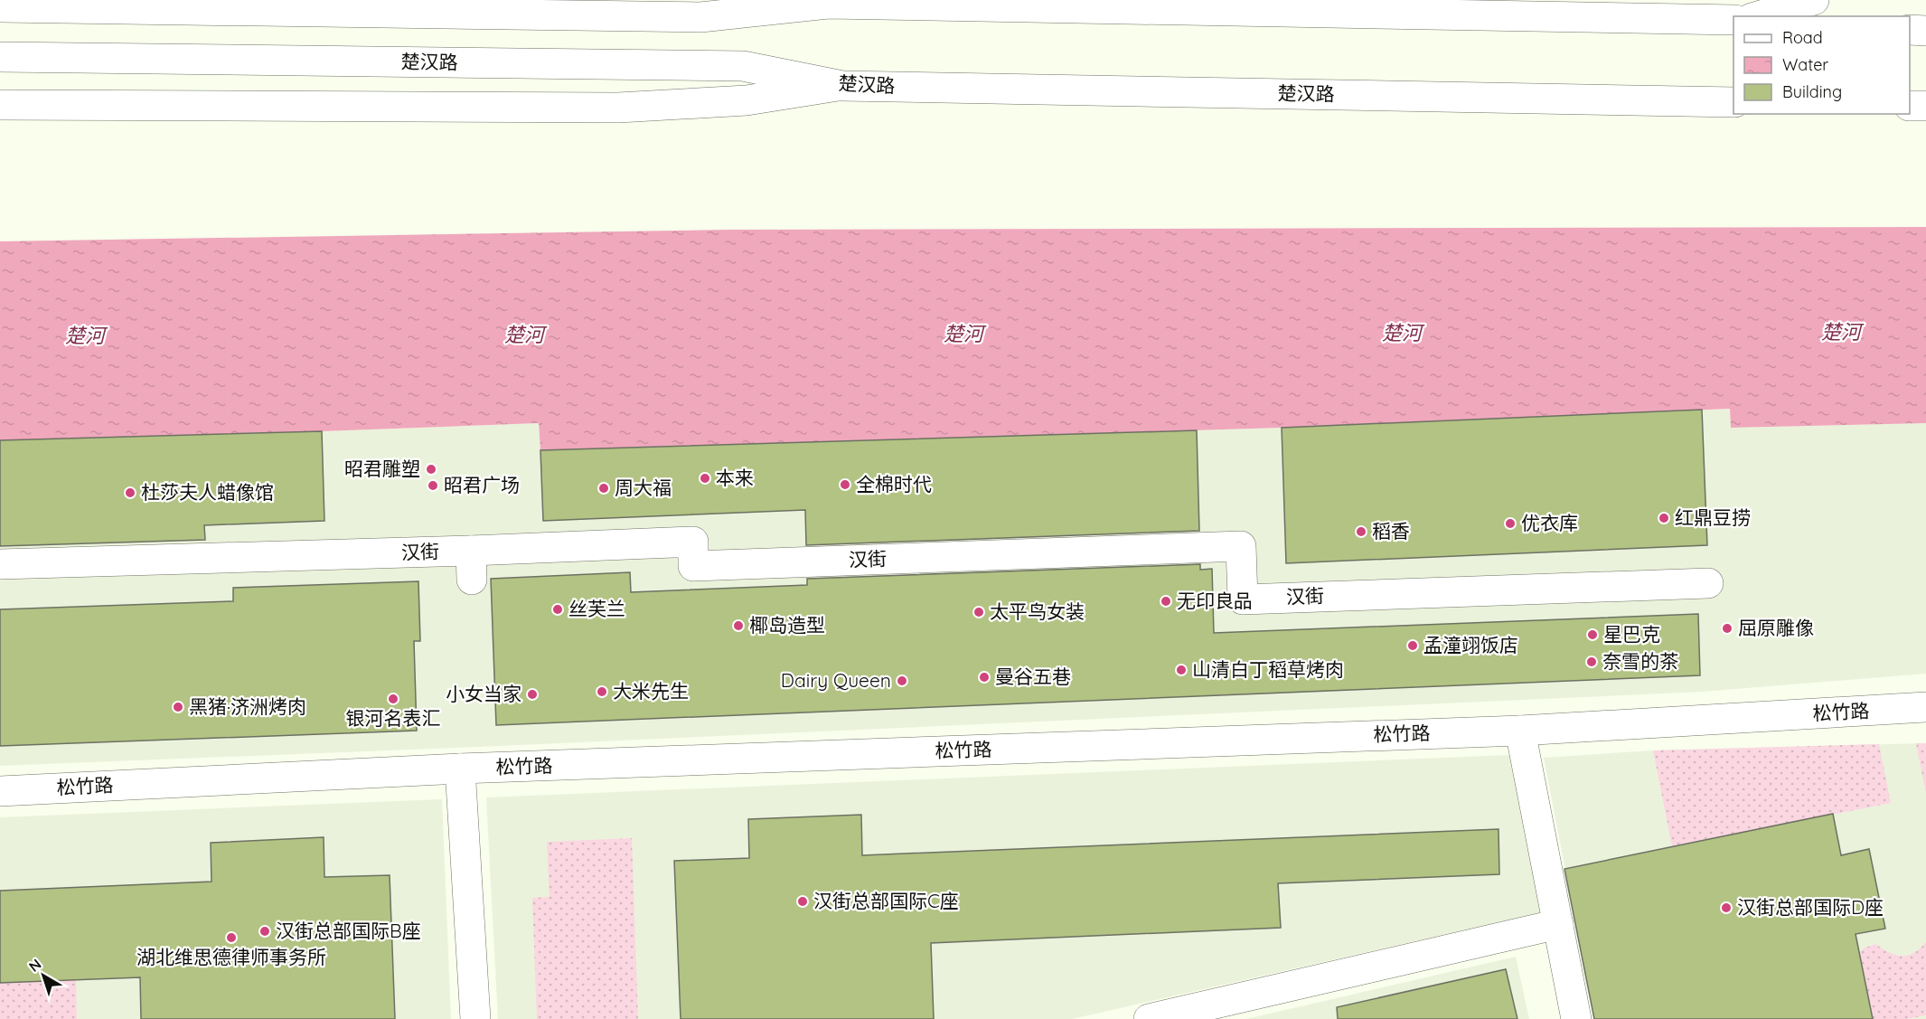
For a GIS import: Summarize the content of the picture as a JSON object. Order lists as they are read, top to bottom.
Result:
{
  "streets": {
    "street": ["楚汉路", "汉街", "松竹路"]
  },
  "water": ["楚河"],
  "places": [
    "昭君雕塑",
    "本来",
    "全棉时代",
    "昭君广场",
    "周大福",
    "杜莎夫人蜡像馆",
    "红鼎豆捞",
    "优衣库",
    "稻香",
    "无印良品",
    "丝芙兰",
    "太平鸟女装",
    "椰岛造型",
    "屈原雕像",
    "星巴克",
    "孟潼翊饭店",
    "奈雪的茶",
    "山清白丁稻草烤肉",
    "曼谷五巷",
    "Dairy Queen",
    "大米先生",
    "小女当家",
    "银河名表汇",
    "黑猪·济洲烤肉",
    "汉街总部国际C座",
    "汉街总部国际D座",
    "汉街总部国际B座",
    "湖北维思德律师事务所"
  ],
  "legend": ["Road", "Water", "Building"],
  "north": "top left"
}
